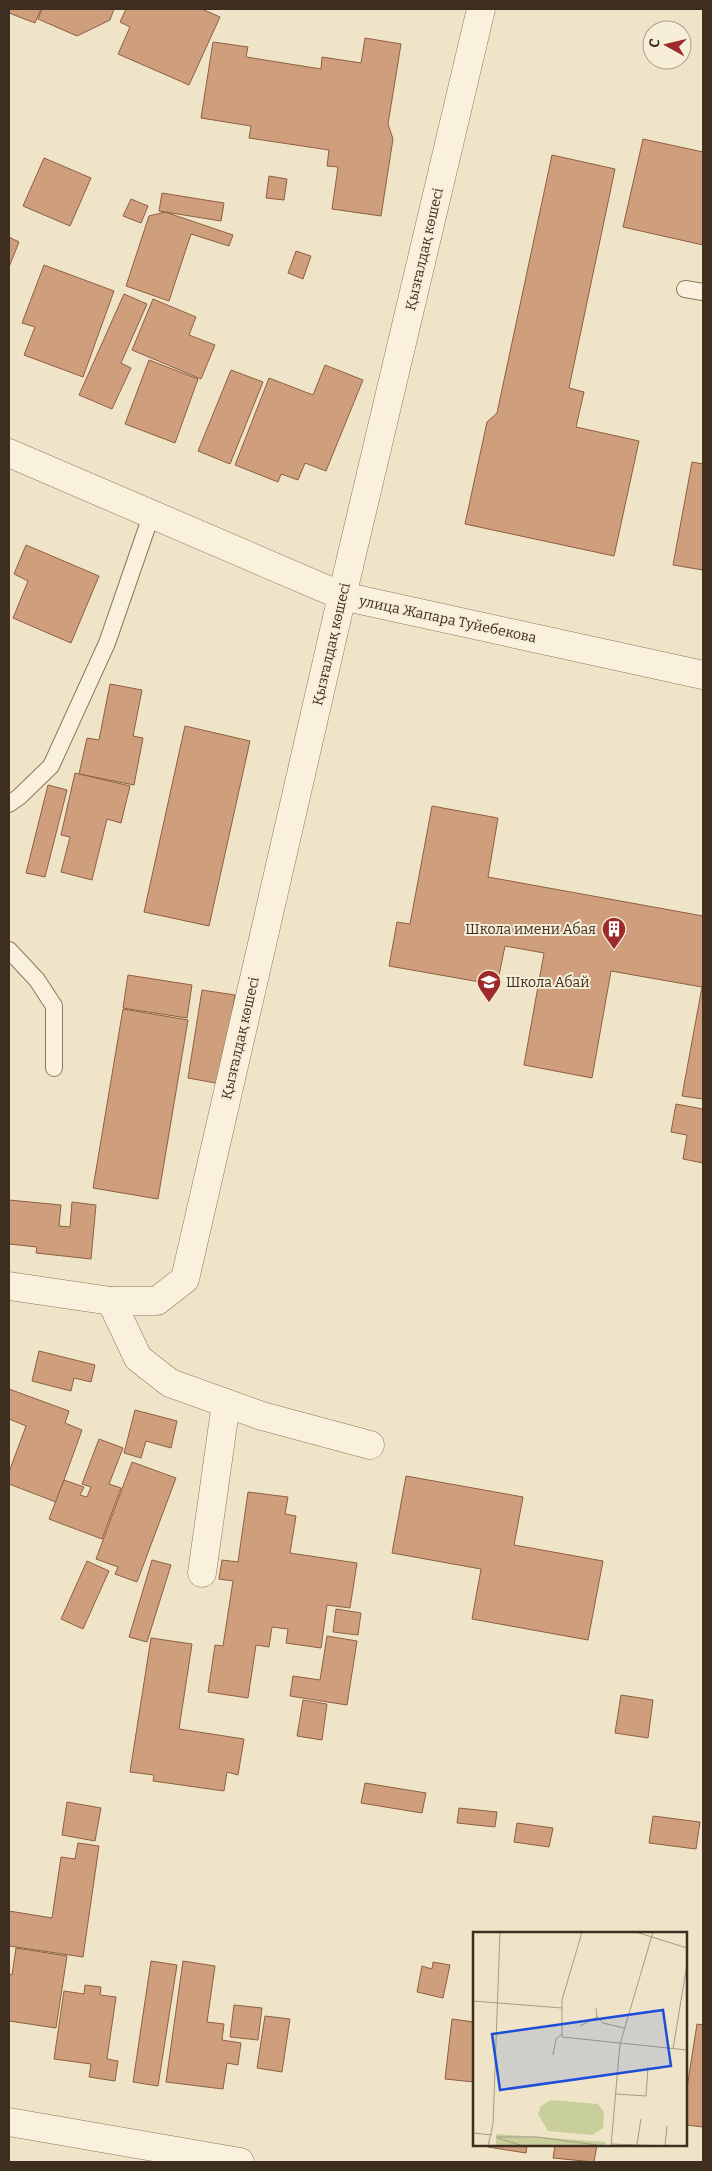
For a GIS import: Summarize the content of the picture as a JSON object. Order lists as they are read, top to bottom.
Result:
{
  "streets": {
    "street": ["Қызғалдақ көшесі", "улица Жапара Туйебекова"]
  },
  "crossings": [
    ["Қызғалдақ көшесі", "улица Жапара Туйебекова"]
  ],
  "places": {
    "building": ["Школа имени Абая"],
    "school or university": ["Школа Абай"]
  },
  "north": "left"
}
